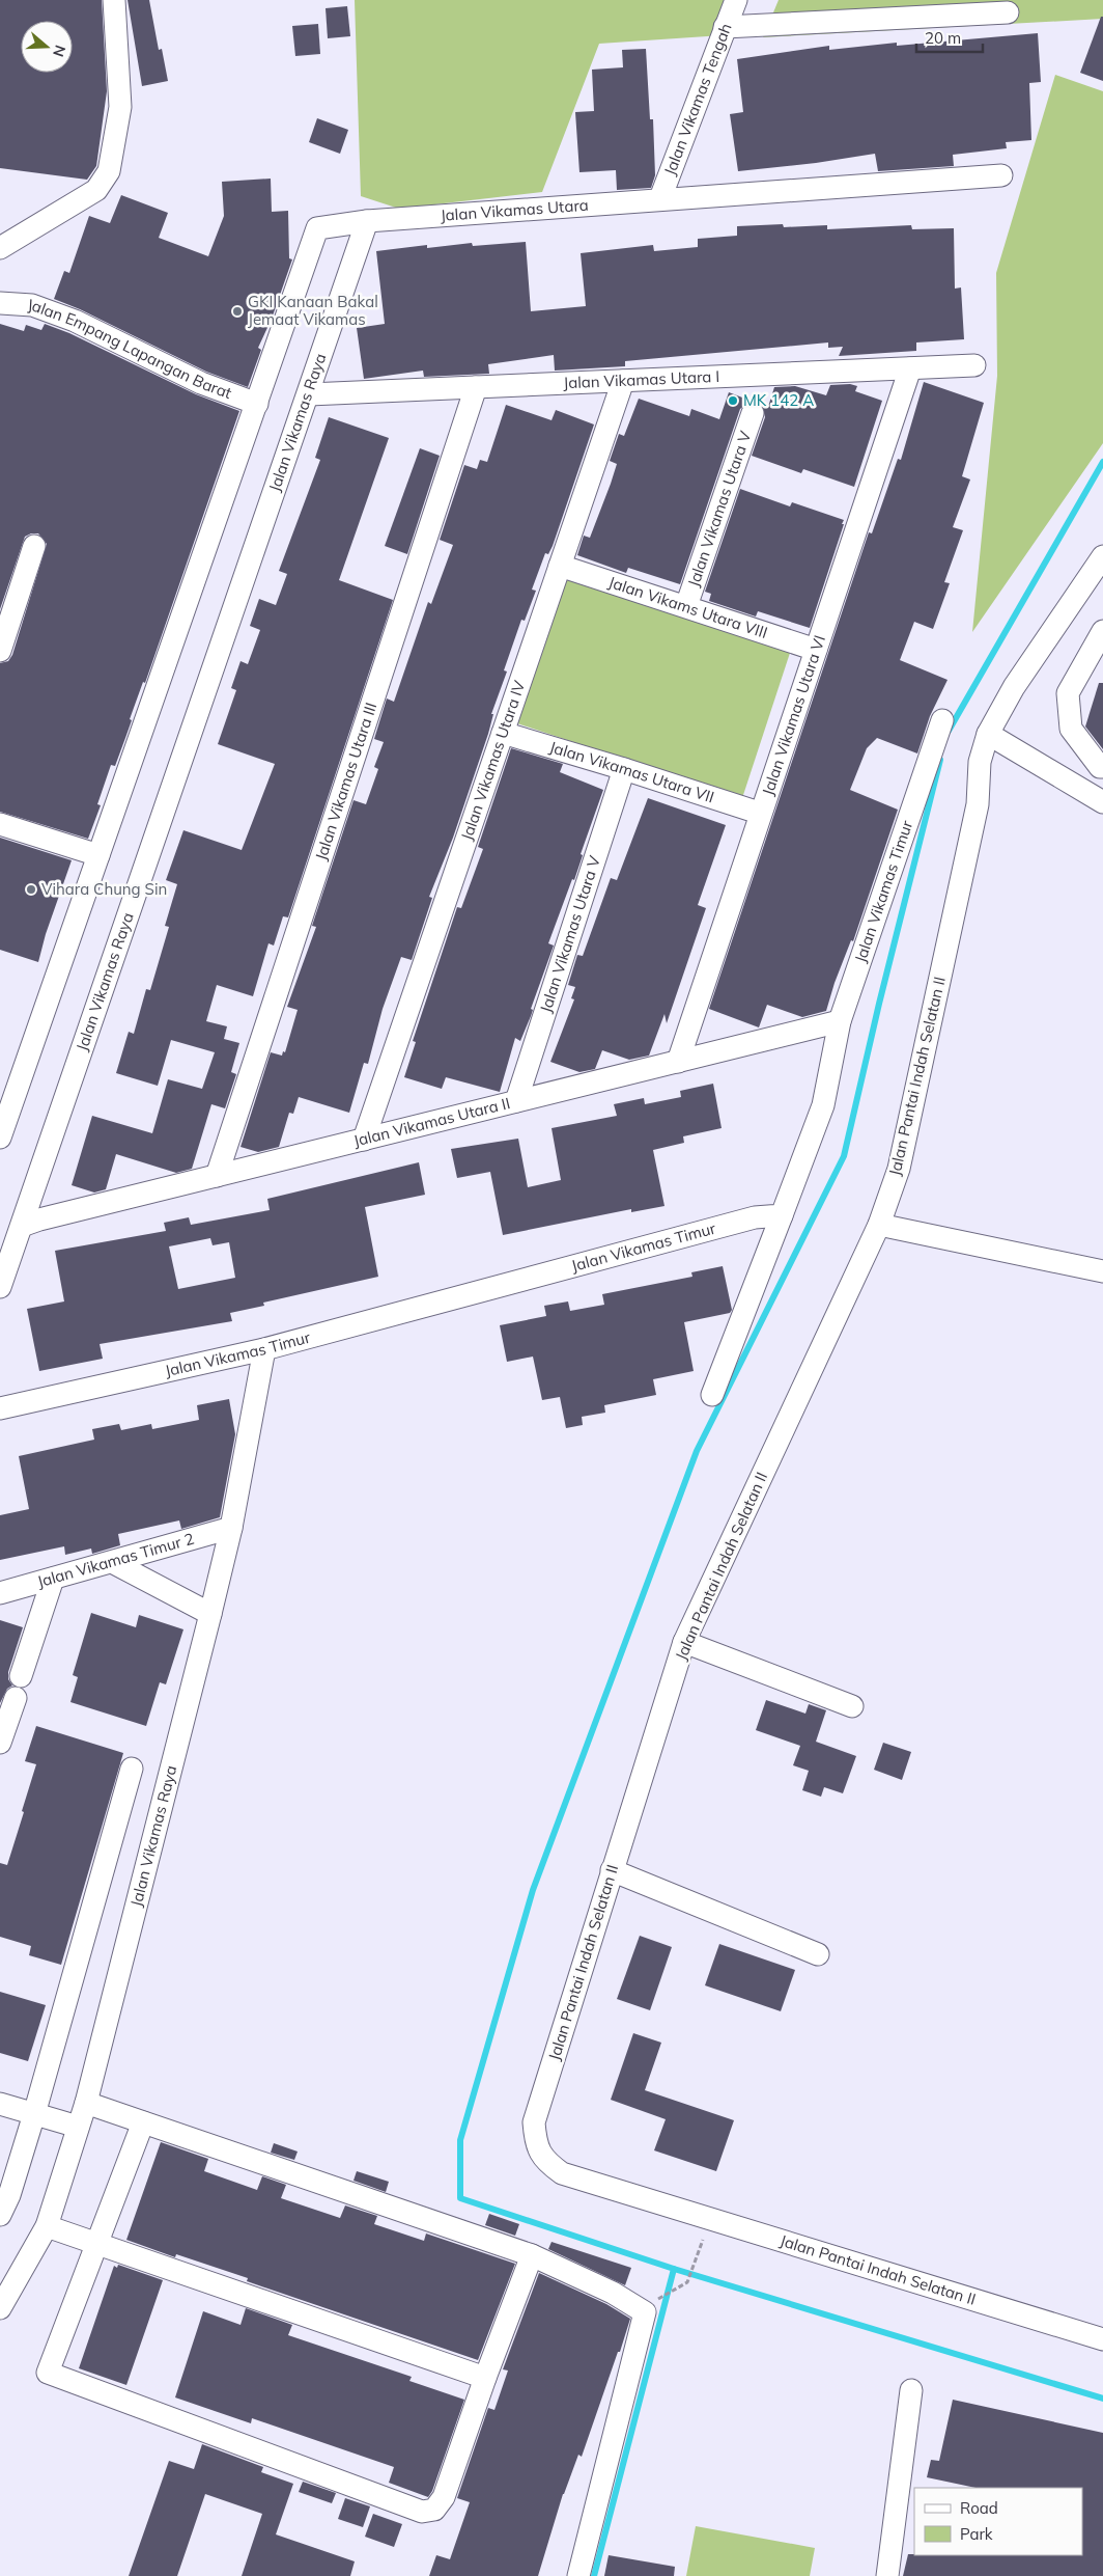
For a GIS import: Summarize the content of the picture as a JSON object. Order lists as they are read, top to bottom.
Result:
{
  "streets": {
    "street": [
      "Jalan Vikamas Tengah",
      "Jalan Vikamas Utara",
      "Jalan Empang Lapangan Barat",
      "Jalan Vikamas Utara I",
      "Jalan Vikamas Raya",
      "Jalan Vikamas Utara V",
      "Jalan Vikams Utara VIII",
      "Jalan Vikamas Utara VI",
      "Jalan Vikamas Utara IV",
      "Jalan Vikamas Utara VII",
      "Jalan Vikamas Utara III",
      "Jalan Vikamas Timur",
      "Jalan Pantai Indah Selatan II",
      "Jalan Vikamas Utara II",
      "Jalan Vikamas Timur 2"
    ]
  },
  "crossings": [
    ["Jalan Vikamas Tengah", "Jalan Vikamas Utara"],
    ["Jalan Vikamas Utara", "Jalan Vikamas Raya"],
    ["Jalan Vikamas Utara I", "Jalan Vikamas Raya"],
    ["Jalan Vikamas Utara I", "Jalan Vikamas Utara VI"],
    ["Jalan Vikamas Utara I", "Jalan Vikamas Utara IV"],
    ["Jalan Vikamas Utara I", "Jalan Vikamas Utara III"],
    ["Jalan Vikamas Raya", "Jalan Vikamas Timur"],
    ["Jalan Vikamas Raya", "Jalan Vikamas Utara II"],
    ["Jalan Vikamas Raya", "Jalan Vikamas Timur 2"],
    ["Jalan Vikamas Utara V", "Jalan Vikams Utara VIII"],
    ["Jalan Vikamas Utara V", "Jalan Vikamas Utara VII"],
    ["Jalan Vikamas Utara V", "Jalan Vikamas Utara II"],
    ["Jalan Vikams Utara VIII", "Jalan Vikamas Utara VI"],
    ["Jalan Vikams Utara VIII", "Jalan Vikamas Utara IV"],
    ["Jalan Vikamas Utara VI", "Jalan Vikamas Utara VII"],
    ["Jalan Vikamas Utara VI", "Jalan Vikamas Utara II"],
    ["Jalan Vikamas Utara IV", "Jalan Vikamas Utara VII"],
    ["Jalan Vikamas Utara IV", "Jalan Vikamas Utara II"],
    ["Jalan Vikamas Utara III", "Jalan Vikamas Utara II"],
    ["Jalan Vikamas Timur", "Jalan Vikamas Utara II"]
  ],
  "places": ["GKI Kanaan Bakal Jemaat Vikamas", "MK 142 A", "Vihara Chung Sin"],
  "legend": ["Road", "Park"],
  "scale_bar": "20 m",
  "north": "right"
}
